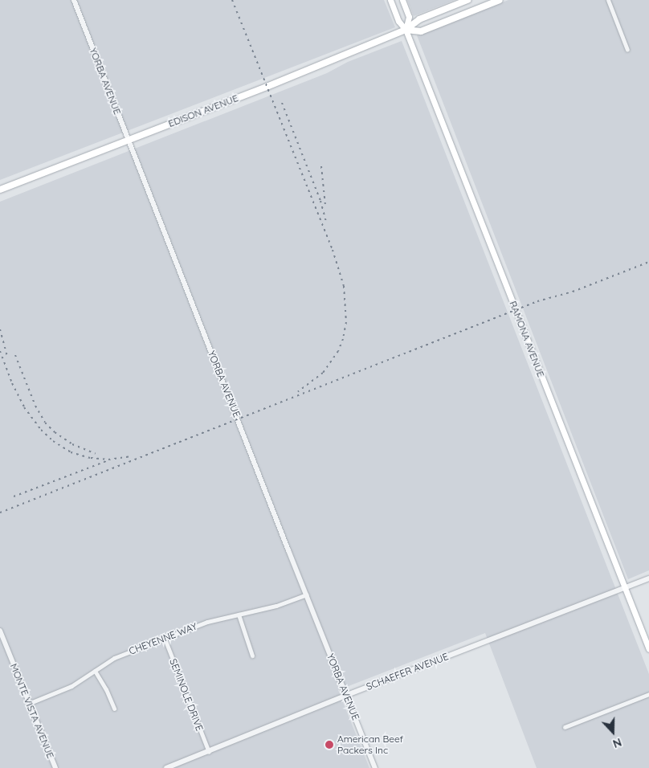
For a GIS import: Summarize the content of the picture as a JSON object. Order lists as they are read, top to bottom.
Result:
{
  "streets": {
    "main road": ["EDISON AVENUE", "RAMONA AVENUE"],
    "street": [
      "YORBA AVENUE",
      "CHEYENNE WAY",
      "SCHAEFER AVENUE",
      "SEMINOLE DRIVE",
      "MONTE VISTA AVENUE"
    ]
  },
  "crossings": [
    ["YORBA AVENUE", "EDISON AVENUE"],
    ["YORBA AVENUE", "CHEYENNE WAY"],
    ["YORBA AVENUE", "SCHAEFER AVENUE"],
    ["EDISON AVENUE", "RAMONA AVENUE"],
    ["RAMONA AVENUE", "SCHAEFER AVENUE"],
    ["CHEYENNE WAY", "SEMINOLE DRIVE"],
    ["CHEYENNE WAY", "MONTE VISTA AVENUE"],
    ["SCHAEFER AVENUE", "SEMINOLE DRIVE"]
  ],
  "places": ["American Beef Packers Inc"],
  "north": "bottom"
}
